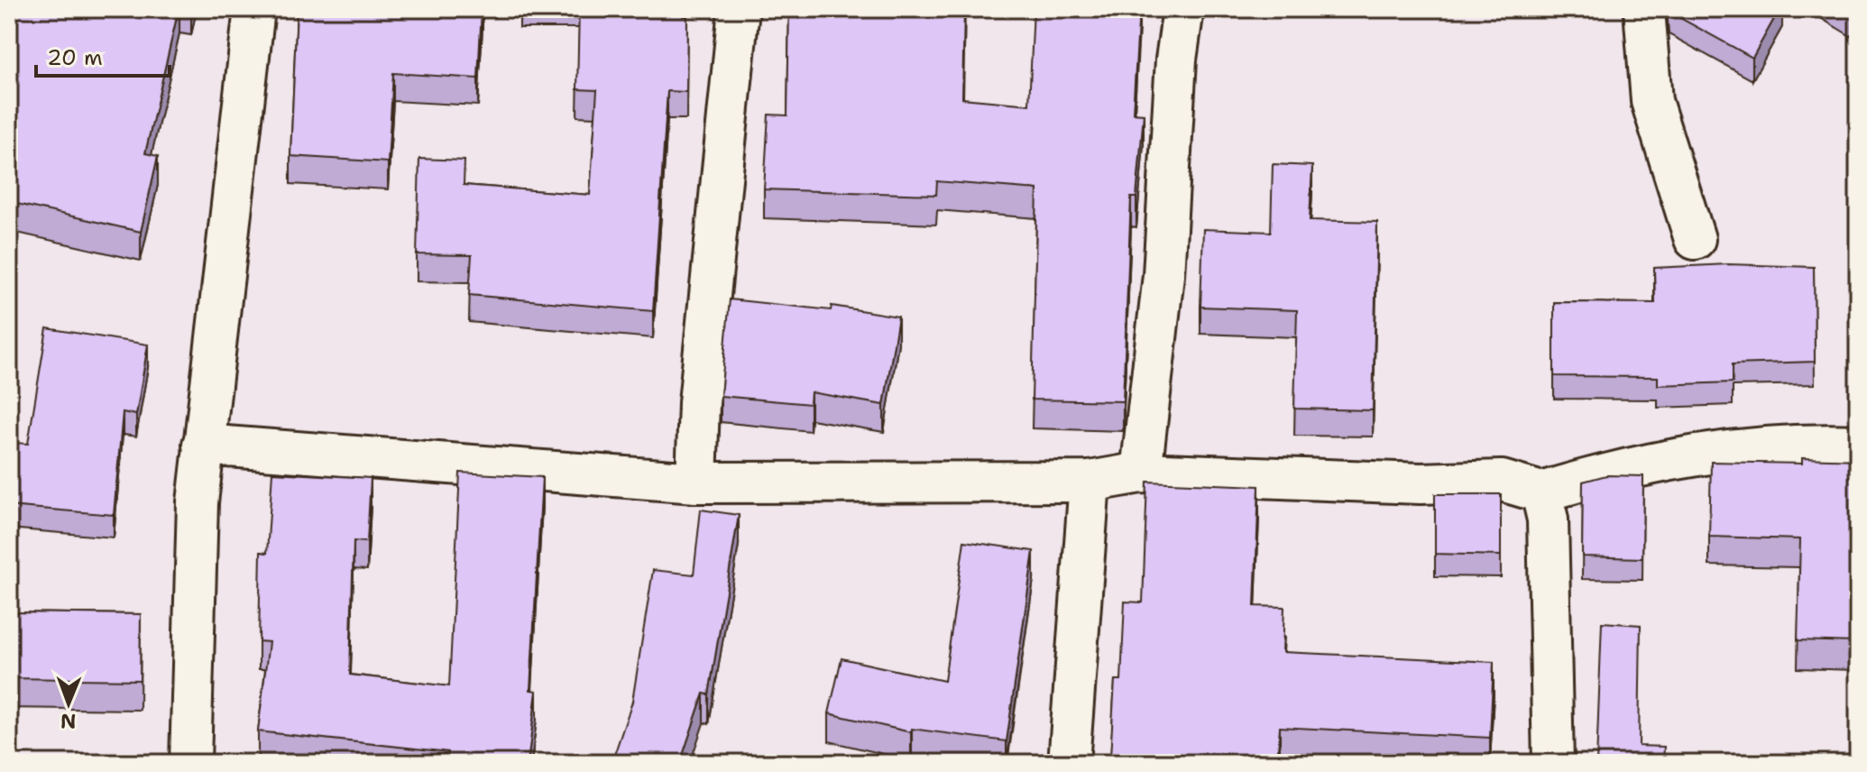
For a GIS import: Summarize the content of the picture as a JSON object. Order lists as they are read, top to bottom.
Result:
{
  "scale_bar": "20 m",
  "north": "bottom"
}
